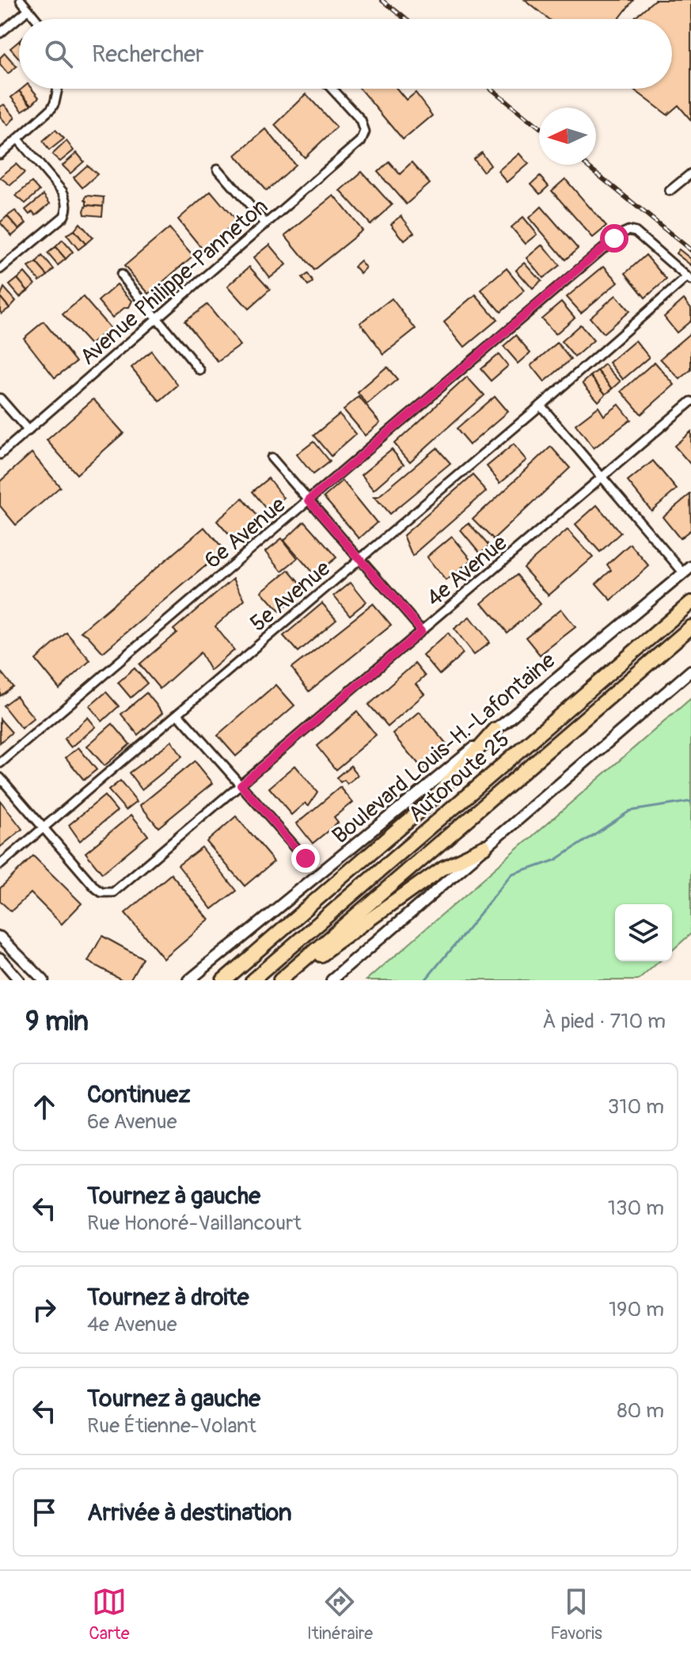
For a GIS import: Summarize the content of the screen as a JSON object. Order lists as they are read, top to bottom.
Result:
{
  "streets": {
    "highway": ["Autoroute 25"],
    "main road": ["Boulevard Louis-H.-Lafontaine"],
    "street": [
      "Avenue Philippe-Panneton",
      "6e Avenue",
      "4e Avenue",
      "5e Avenue"
    ]
  },
  "crossings": [
    ["6e Avenue", "5e Avenue"],
    ["4e Avenue", "5e Avenue"]
  ],
  "north": "left",
  "page": {
    "search": "Rechercher",
    "heading": ["9 min", "À pied · 710 m"],
    "list": [
      ["Continuez", "6e Avenue", "310 m"],
      ["Tournez à gauche", "Rue Honoré-Vaillancourt", "130 m"],
      ["Tournez à droite", "4e Avenue", "190 m"],
      ["Tournez à gauche", "Rue Étienne-Volant", "80 m"],
      "Arrivée à destination"
    ],
    "nav": ["Carte", "Itinéraire", "Favoris"]
  }
}
